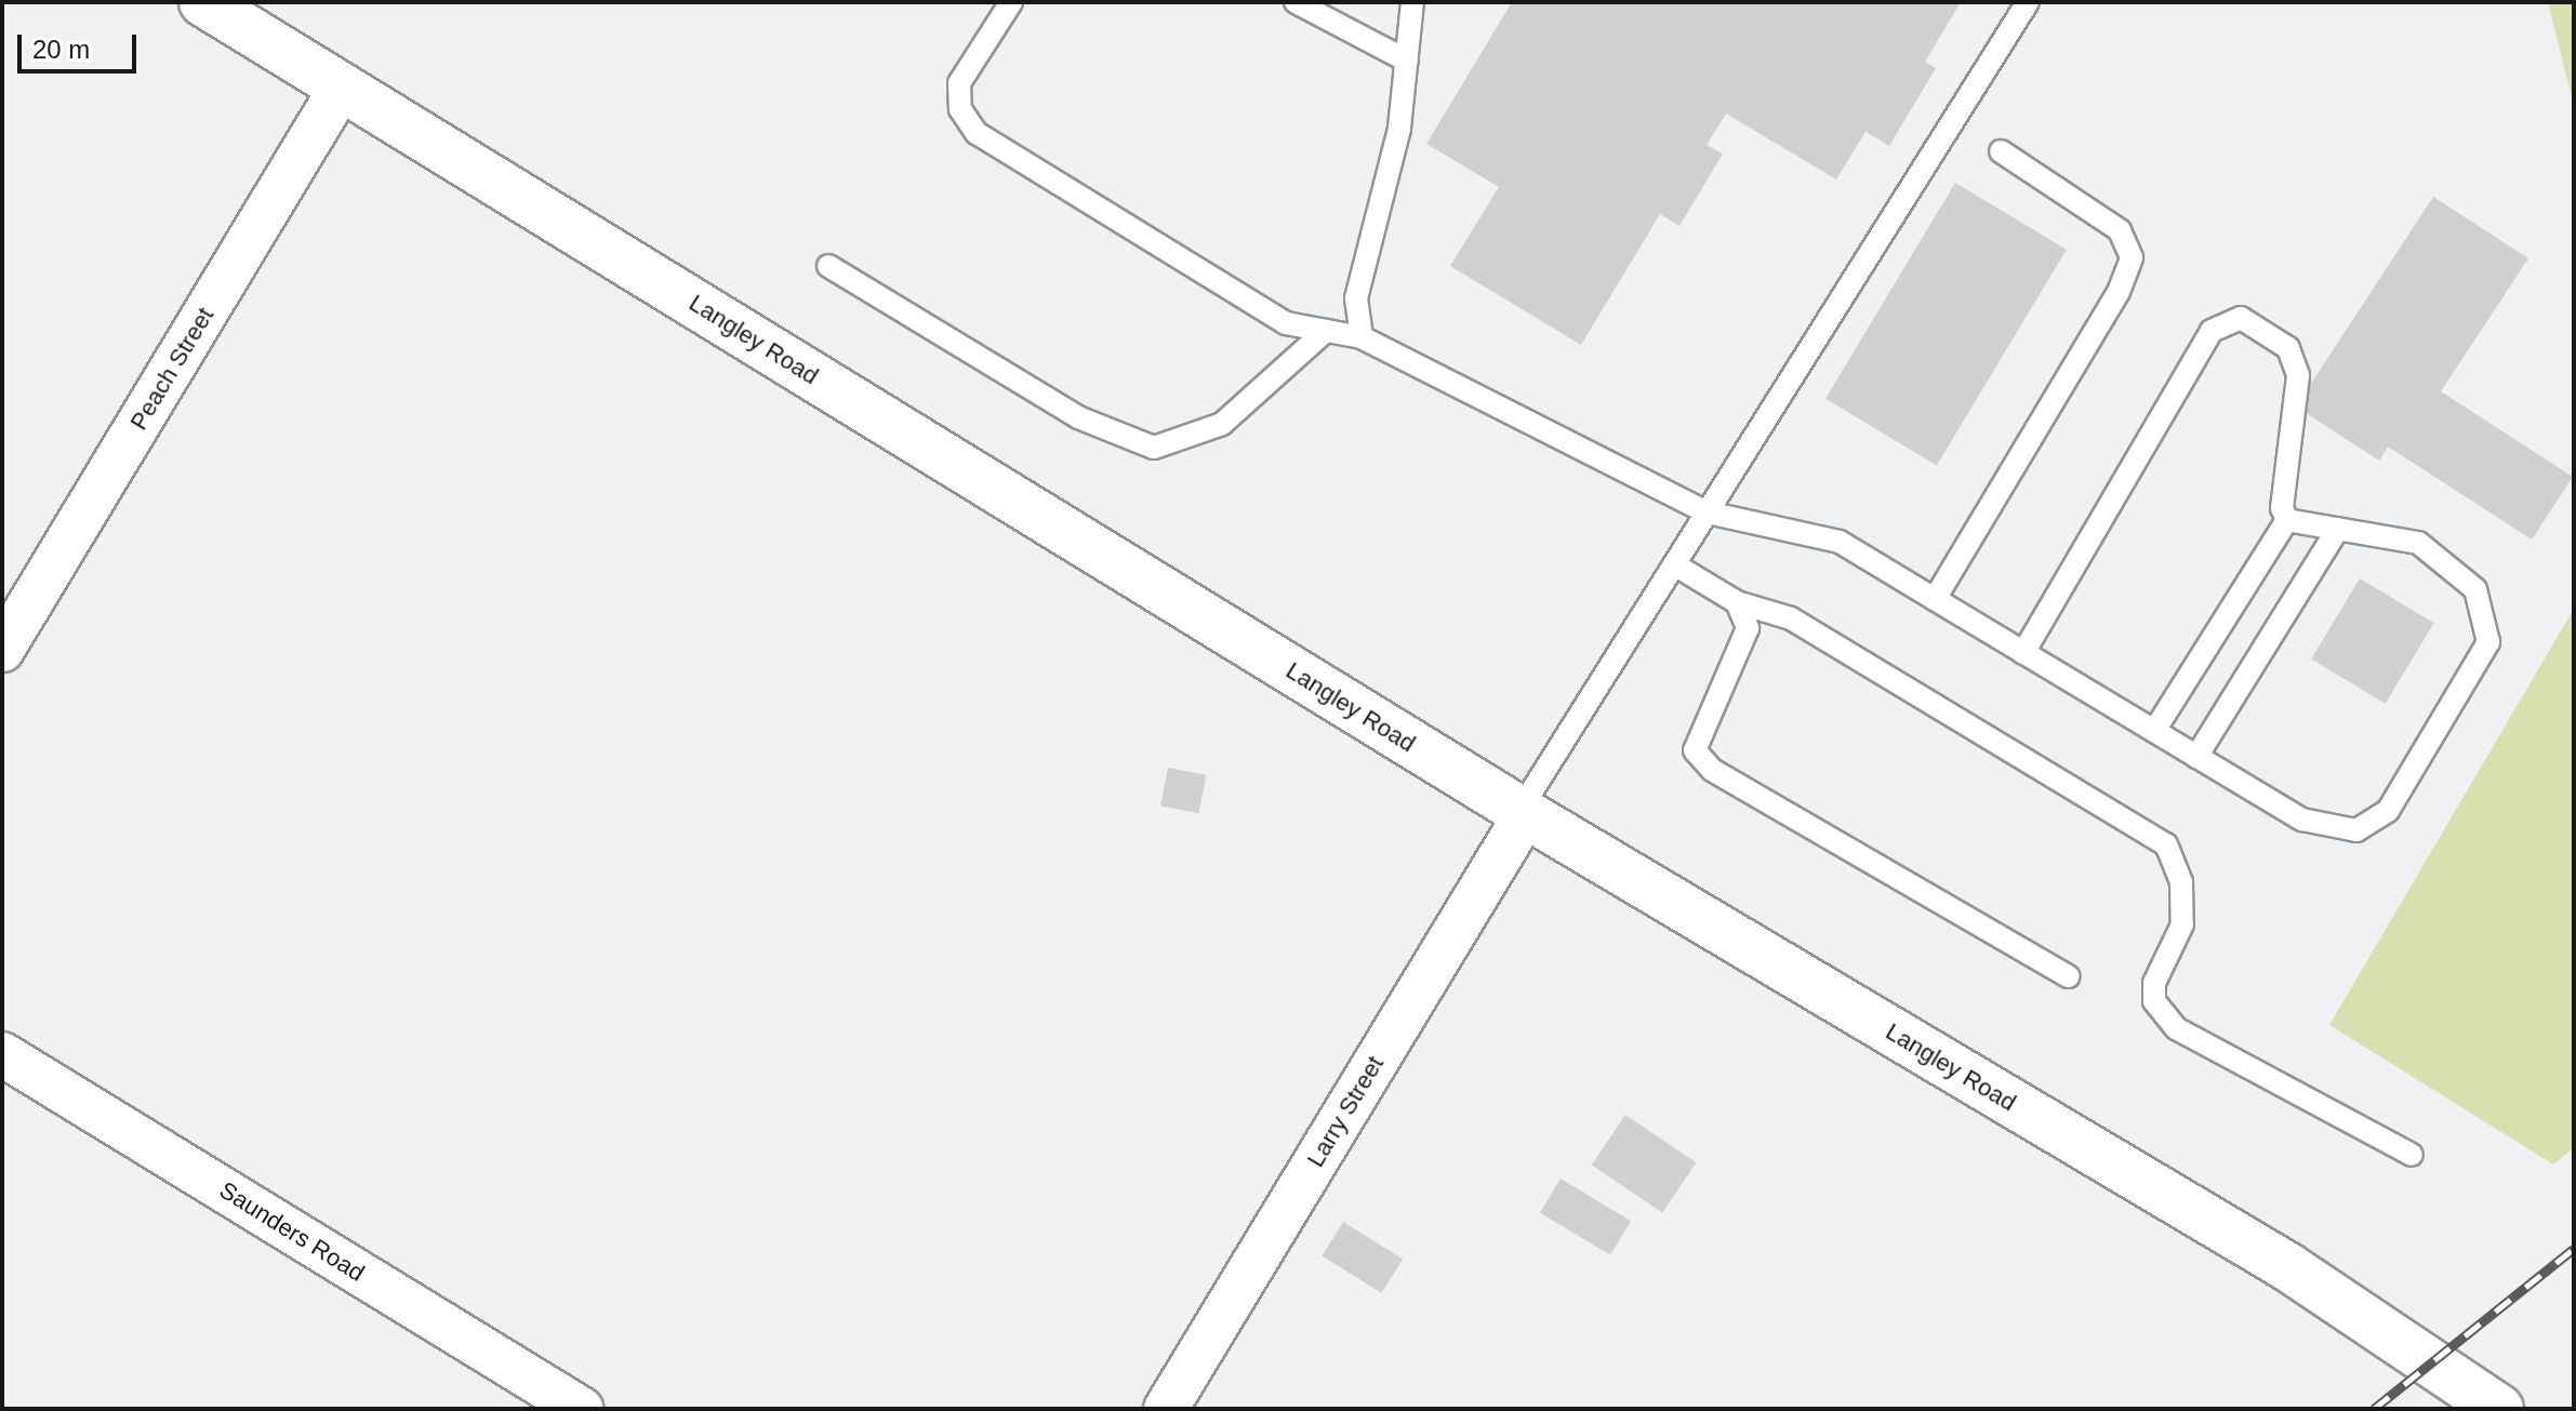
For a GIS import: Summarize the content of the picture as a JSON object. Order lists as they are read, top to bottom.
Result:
{
  "streets": {
    "street": [
      "Langley Road",
      "Peach Street",
      "Larry Street",
      "Saunders Road"
    ]
  },
  "crossings": [
    ["Langley Road", "Peach Street"],
    ["Langley Road", "Larry Street"]
  ],
  "scale_bar": "20 m"
}
